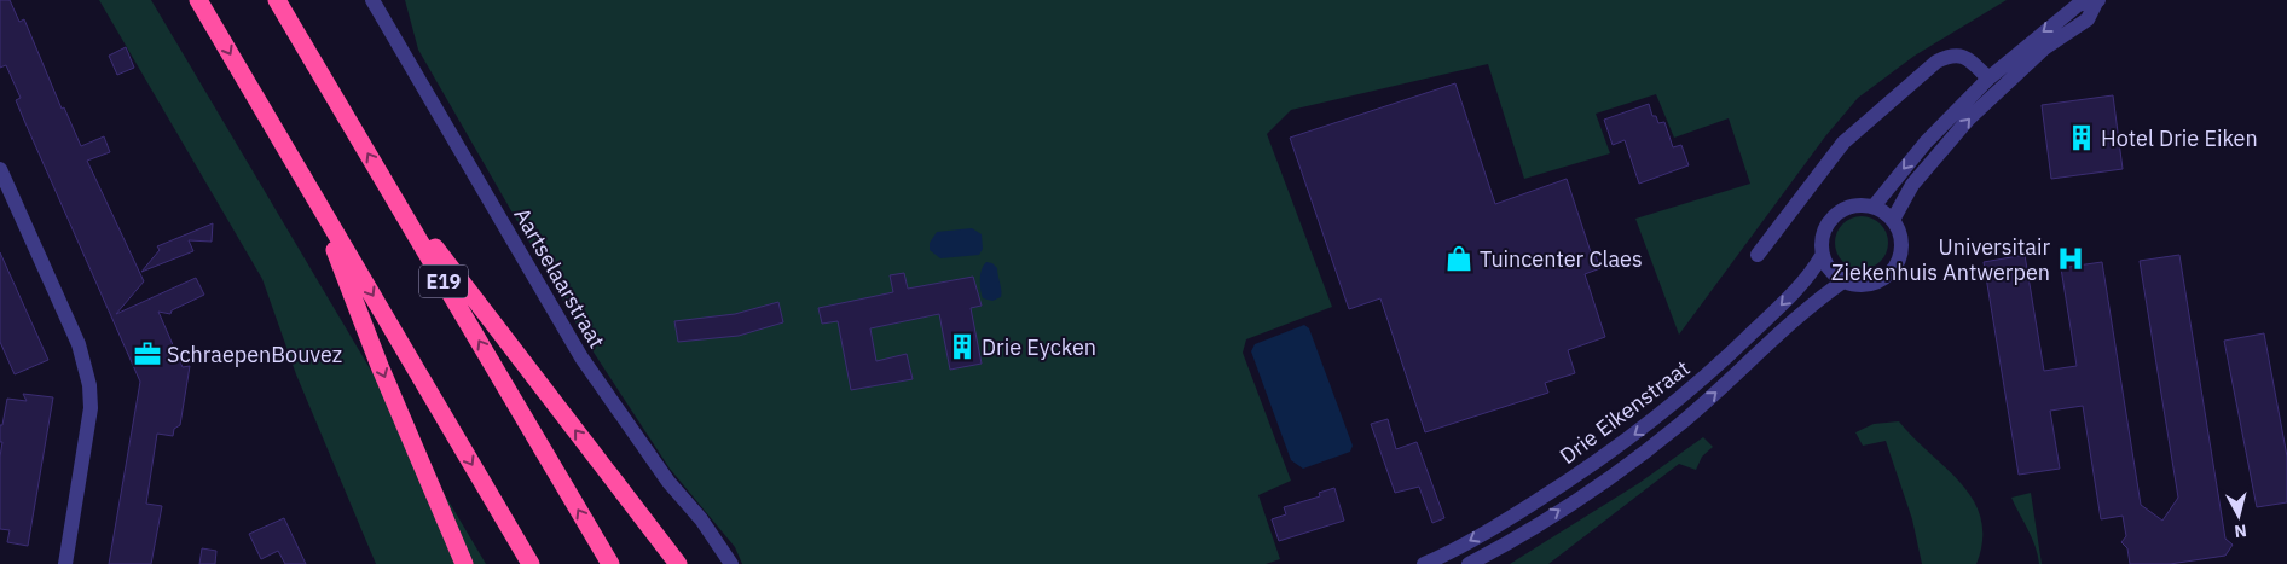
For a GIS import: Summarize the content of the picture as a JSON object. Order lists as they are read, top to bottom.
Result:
{
  "streets": {
    "highway": ["E19"],
    "street": ["Aartselaarstraat", "Drie Eikenstraat"]
  },
  "places": {
    "building": ["Hotel Drie Eiken", "Drie Eycken"],
    "shop": ["Tuincenter Claes"],
    "hospital": ["Universitair Ziekenhuis Antwerpen"],
    "office": ["SchraepenBouvez"]
  },
  "north": "bottom"
}
